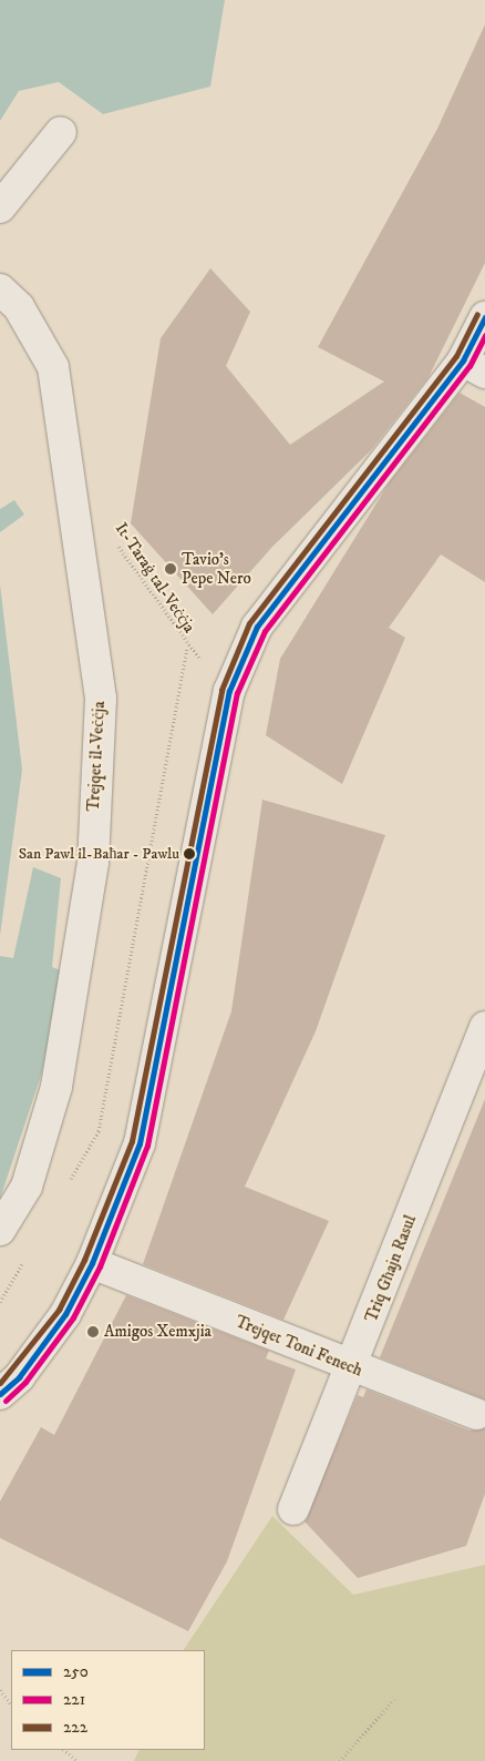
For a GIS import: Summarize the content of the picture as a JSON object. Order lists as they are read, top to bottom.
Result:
{
  "streets": {
    "street": ["Trejqet il-Veċċja", "Triq Għajn Rasul", "Trejqet Toni Fenech"],
    "path": ["It-Taraġ tal-Veċċja"]
  },
  "crossings": [
    ["Triq Għajn Rasul", "Trejqet Toni Fenech"]
  ],
  "places": ["Tavio's Pepe Nero", "San Pawl il-Baħar - Pawlu", "Amigos Xemxjia"],
  "lines": ["transit line 222", "transit line 250", "transit line 221"],
  "legend": ["250", "221", "222"]
}
